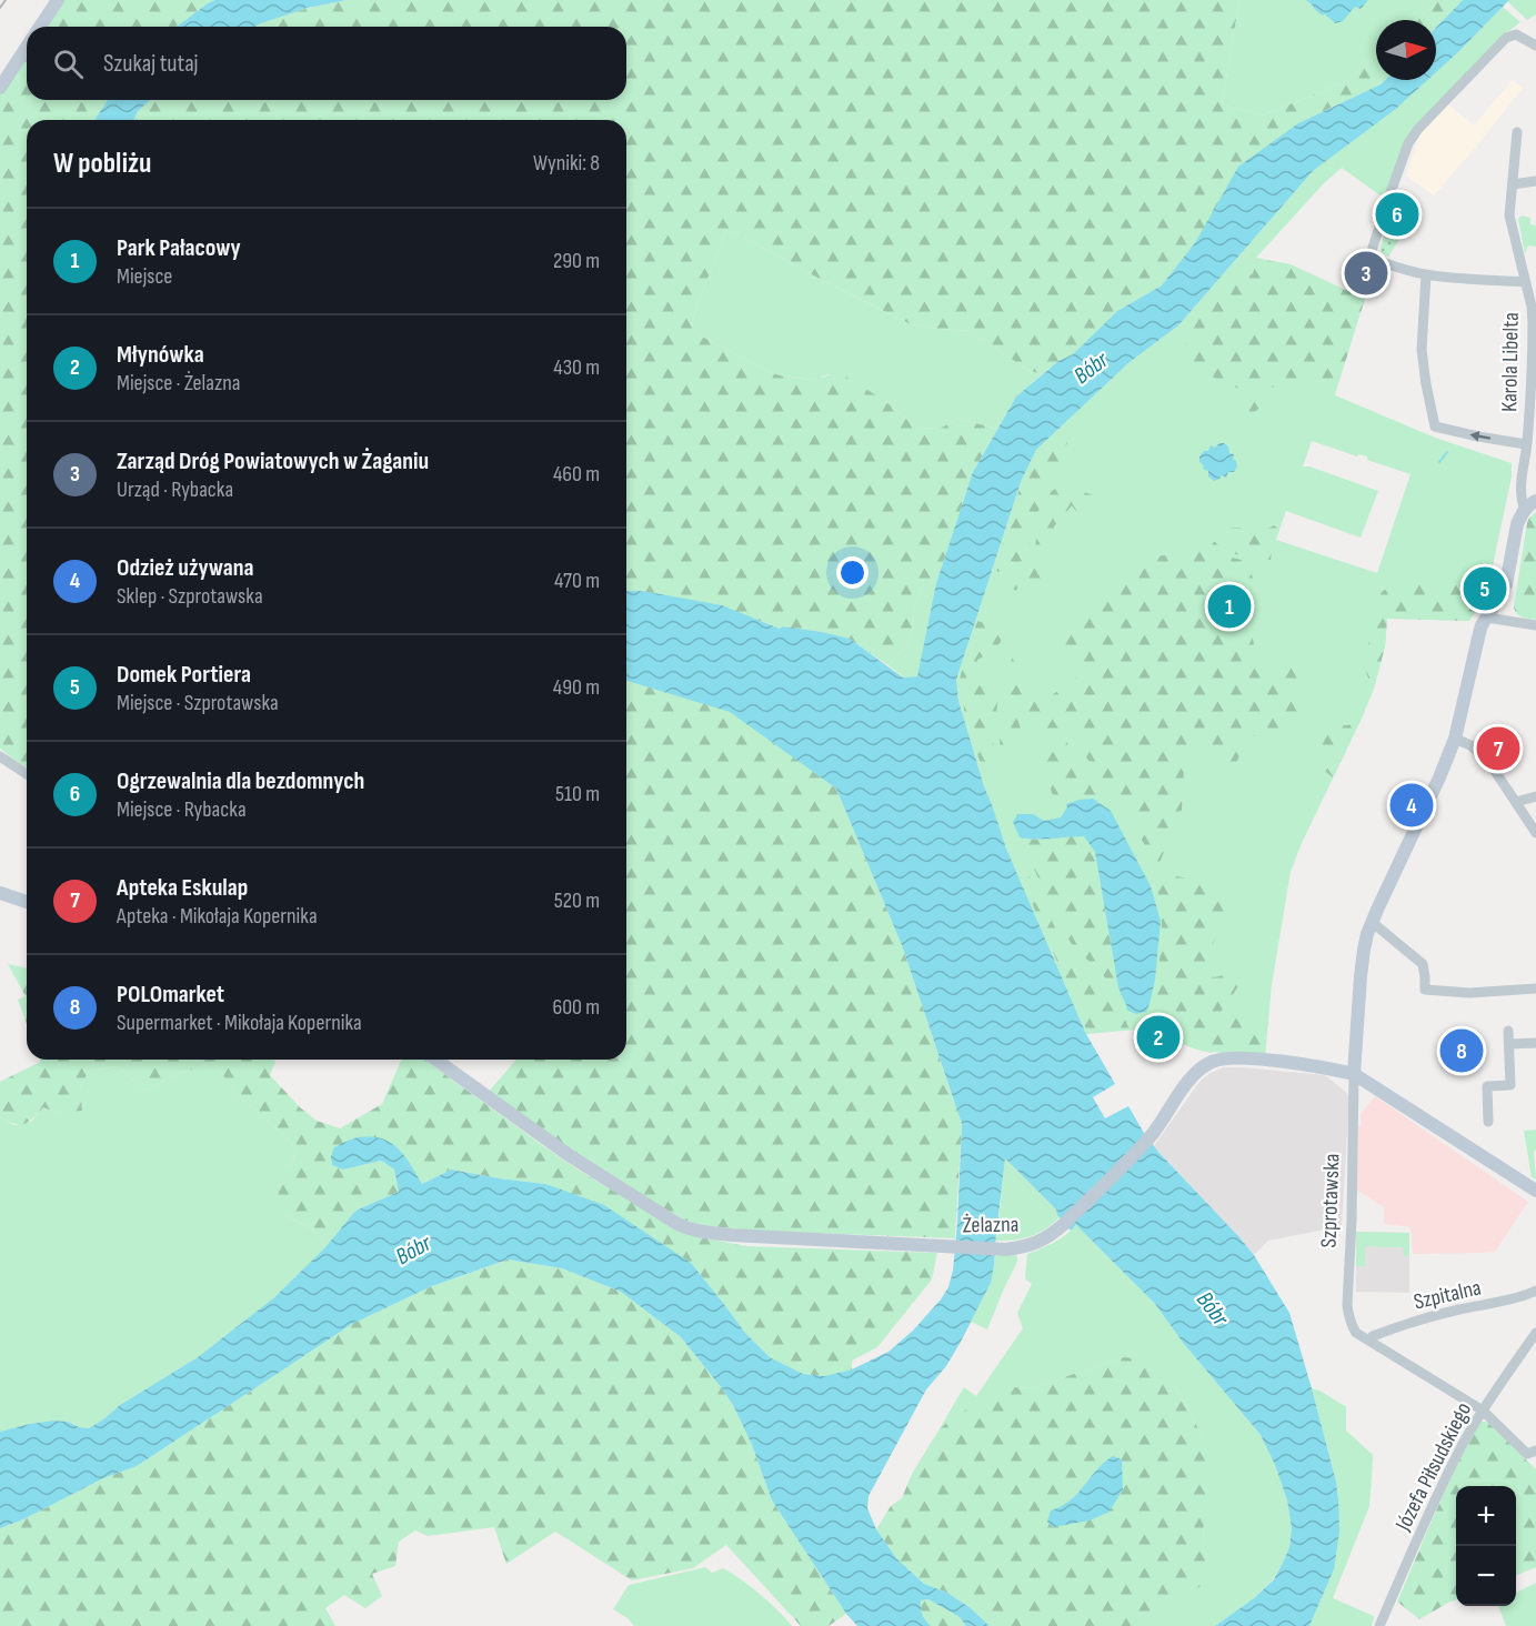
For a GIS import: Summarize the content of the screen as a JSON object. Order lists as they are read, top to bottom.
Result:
{
  "streets": {
    "street": [
      "Karola Libelta",
      "Szprotawska",
      "Żelazna",
      "Szpitalna",
      "Józefa Piłsudskiego"
    ]
  },
  "crossings": [
    ["Karola Libelta", "Szprotawska"],
    ["Szprotawska", "Żelazna"],
    ["Szprotawska", "Szpitalna"],
    ["Szprotawska", "Józefa Piłsudskiego"]
  ],
  "water": ["Bóbr"],
  "north": "right",
  "page": {
    "search": "Szukaj tutaj",
    "heading": ["W pobliżu", "Wyniki: 8"],
    "pins": [
      "6",
      "3",
      "5",
      "1",
      "7",
      "4",
      "2",
      "8"
    ],
    "list": [
      {
        "mark": "1",
        "name": "Park Pałacowy",
        "note": "Miejsce",
        "value": "290 m"
      },
      {
        "mark": "2",
        "name": "Młynówka",
        "note": "Miejsce · Żelazna",
        "value": "430 m"
      },
      {
        "mark": "3",
        "name": "Zarząd Dróg Powiatowych w Żaganiu",
        "note": "Urząd · Rybacka",
        "value": "460 m"
      },
      {
        "mark": "4",
        "name": "Odzież używana",
        "note": "Sklep · Szprotawska",
        "value": "470 m"
      },
      {
        "mark": "5",
        "name": "Domek Portiera",
        "note": "Miejsce · Szprotawska",
        "value": "490 m"
      },
      {
        "mark": "6",
        "name": "Ogrzewalnia dla bezdomnych",
        "note": "Miejsce · Rybacka",
        "value": "510 m"
      },
      {
        "mark": "7",
        "name": "Apteka Eskulap",
        "note": "Apteka · Mikołaja Kopernika",
        "value": "520 m"
      },
      {
        "mark": "8",
        "name": "POLOmarket",
        "note": "Supermarket · Mikołaja Kopernika",
        "value": "600 m"
      }
    ],
    "map_buttons": ["+", "−"]
  }
}
